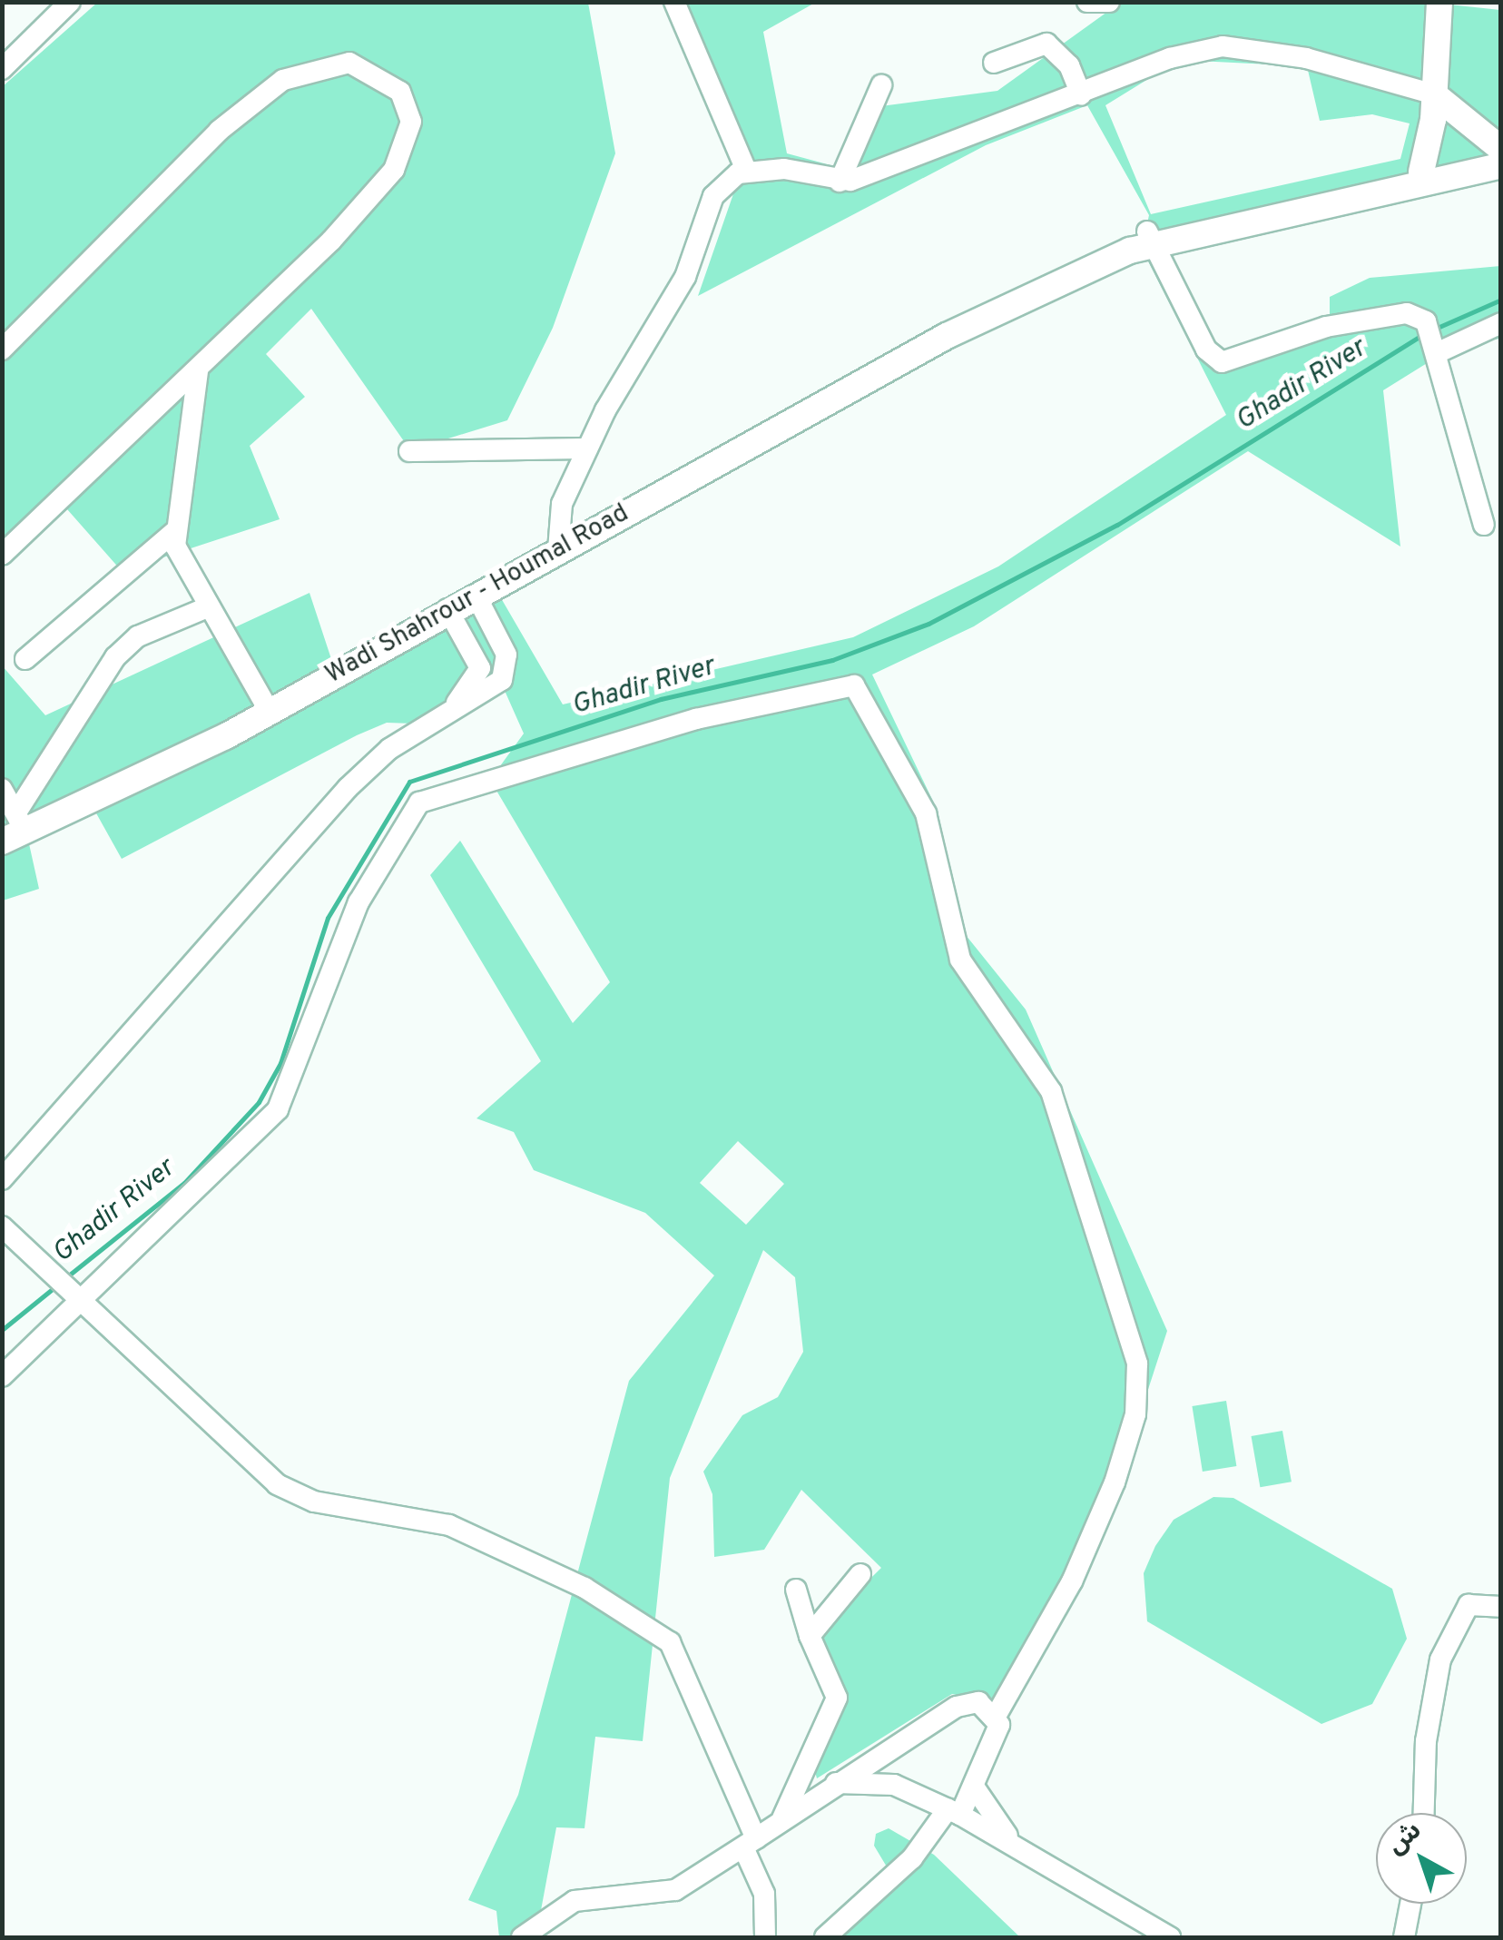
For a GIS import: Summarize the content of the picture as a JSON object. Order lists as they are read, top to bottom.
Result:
{
  "streets": {
    "main road": ["Wadi Shahrour - Houmal Road"]
  },
  "water": ["Ghadir River"],
  "north": "top left"
}
